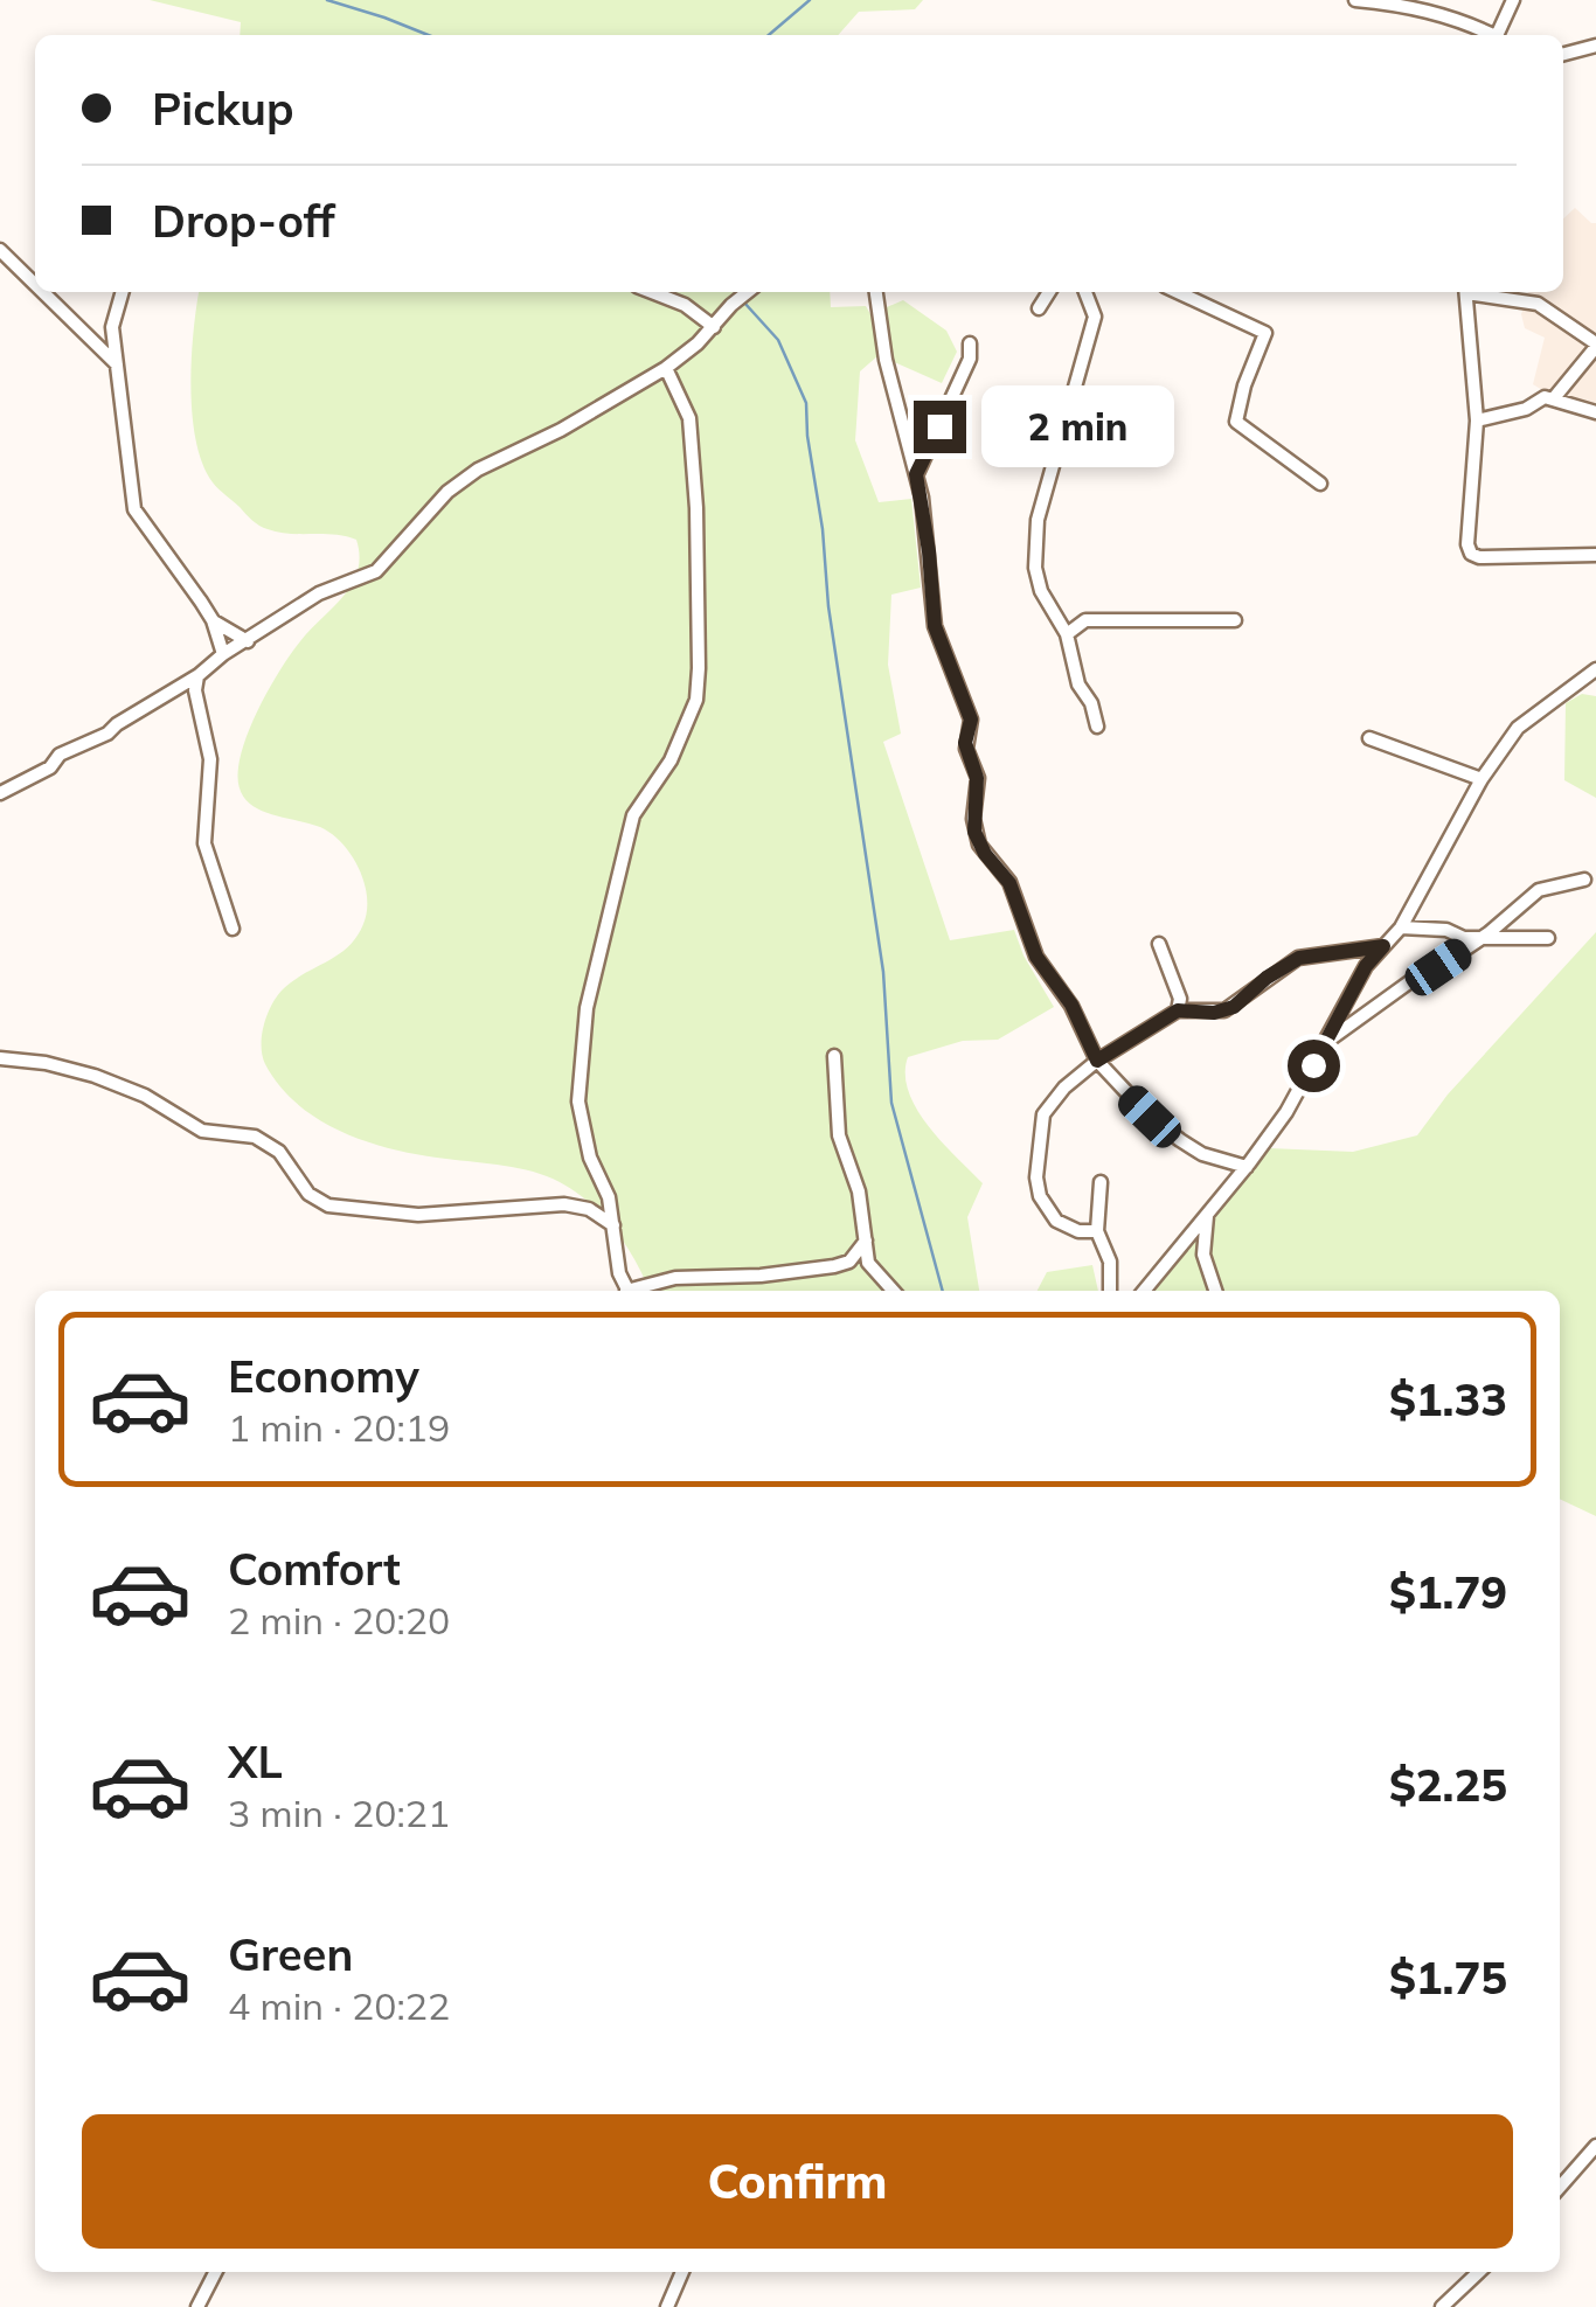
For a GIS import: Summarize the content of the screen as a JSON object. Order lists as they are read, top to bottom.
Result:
{
  "page": {
    "banner": ["Pickup", "Drop-off"],
    "bubble": "2 min",
    "list": [
      {
        "name": "Economy",
        "note": "1 min · 20:19",
        "value": "$1.33"
      },
      {
        "name": "Comfort",
        "note": "2 min · 20:20",
        "value": "$1.79"
      },
      {
        "name": "XL",
        "note": "3 min · 20:21",
        "value": "$2.25"
      },
      {
        "name": "Green",
        "note": "4 min · 20:22",
        "value": "$1.75"
      }
    ],
    "buttons": "Confirm"
  }
}
